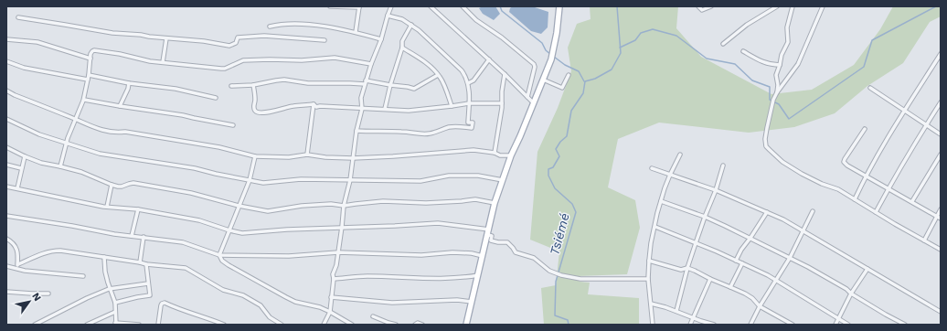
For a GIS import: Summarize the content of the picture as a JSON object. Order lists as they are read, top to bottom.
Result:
{
  "water": ["Tsiémé"],
  "north": "top right"
}
